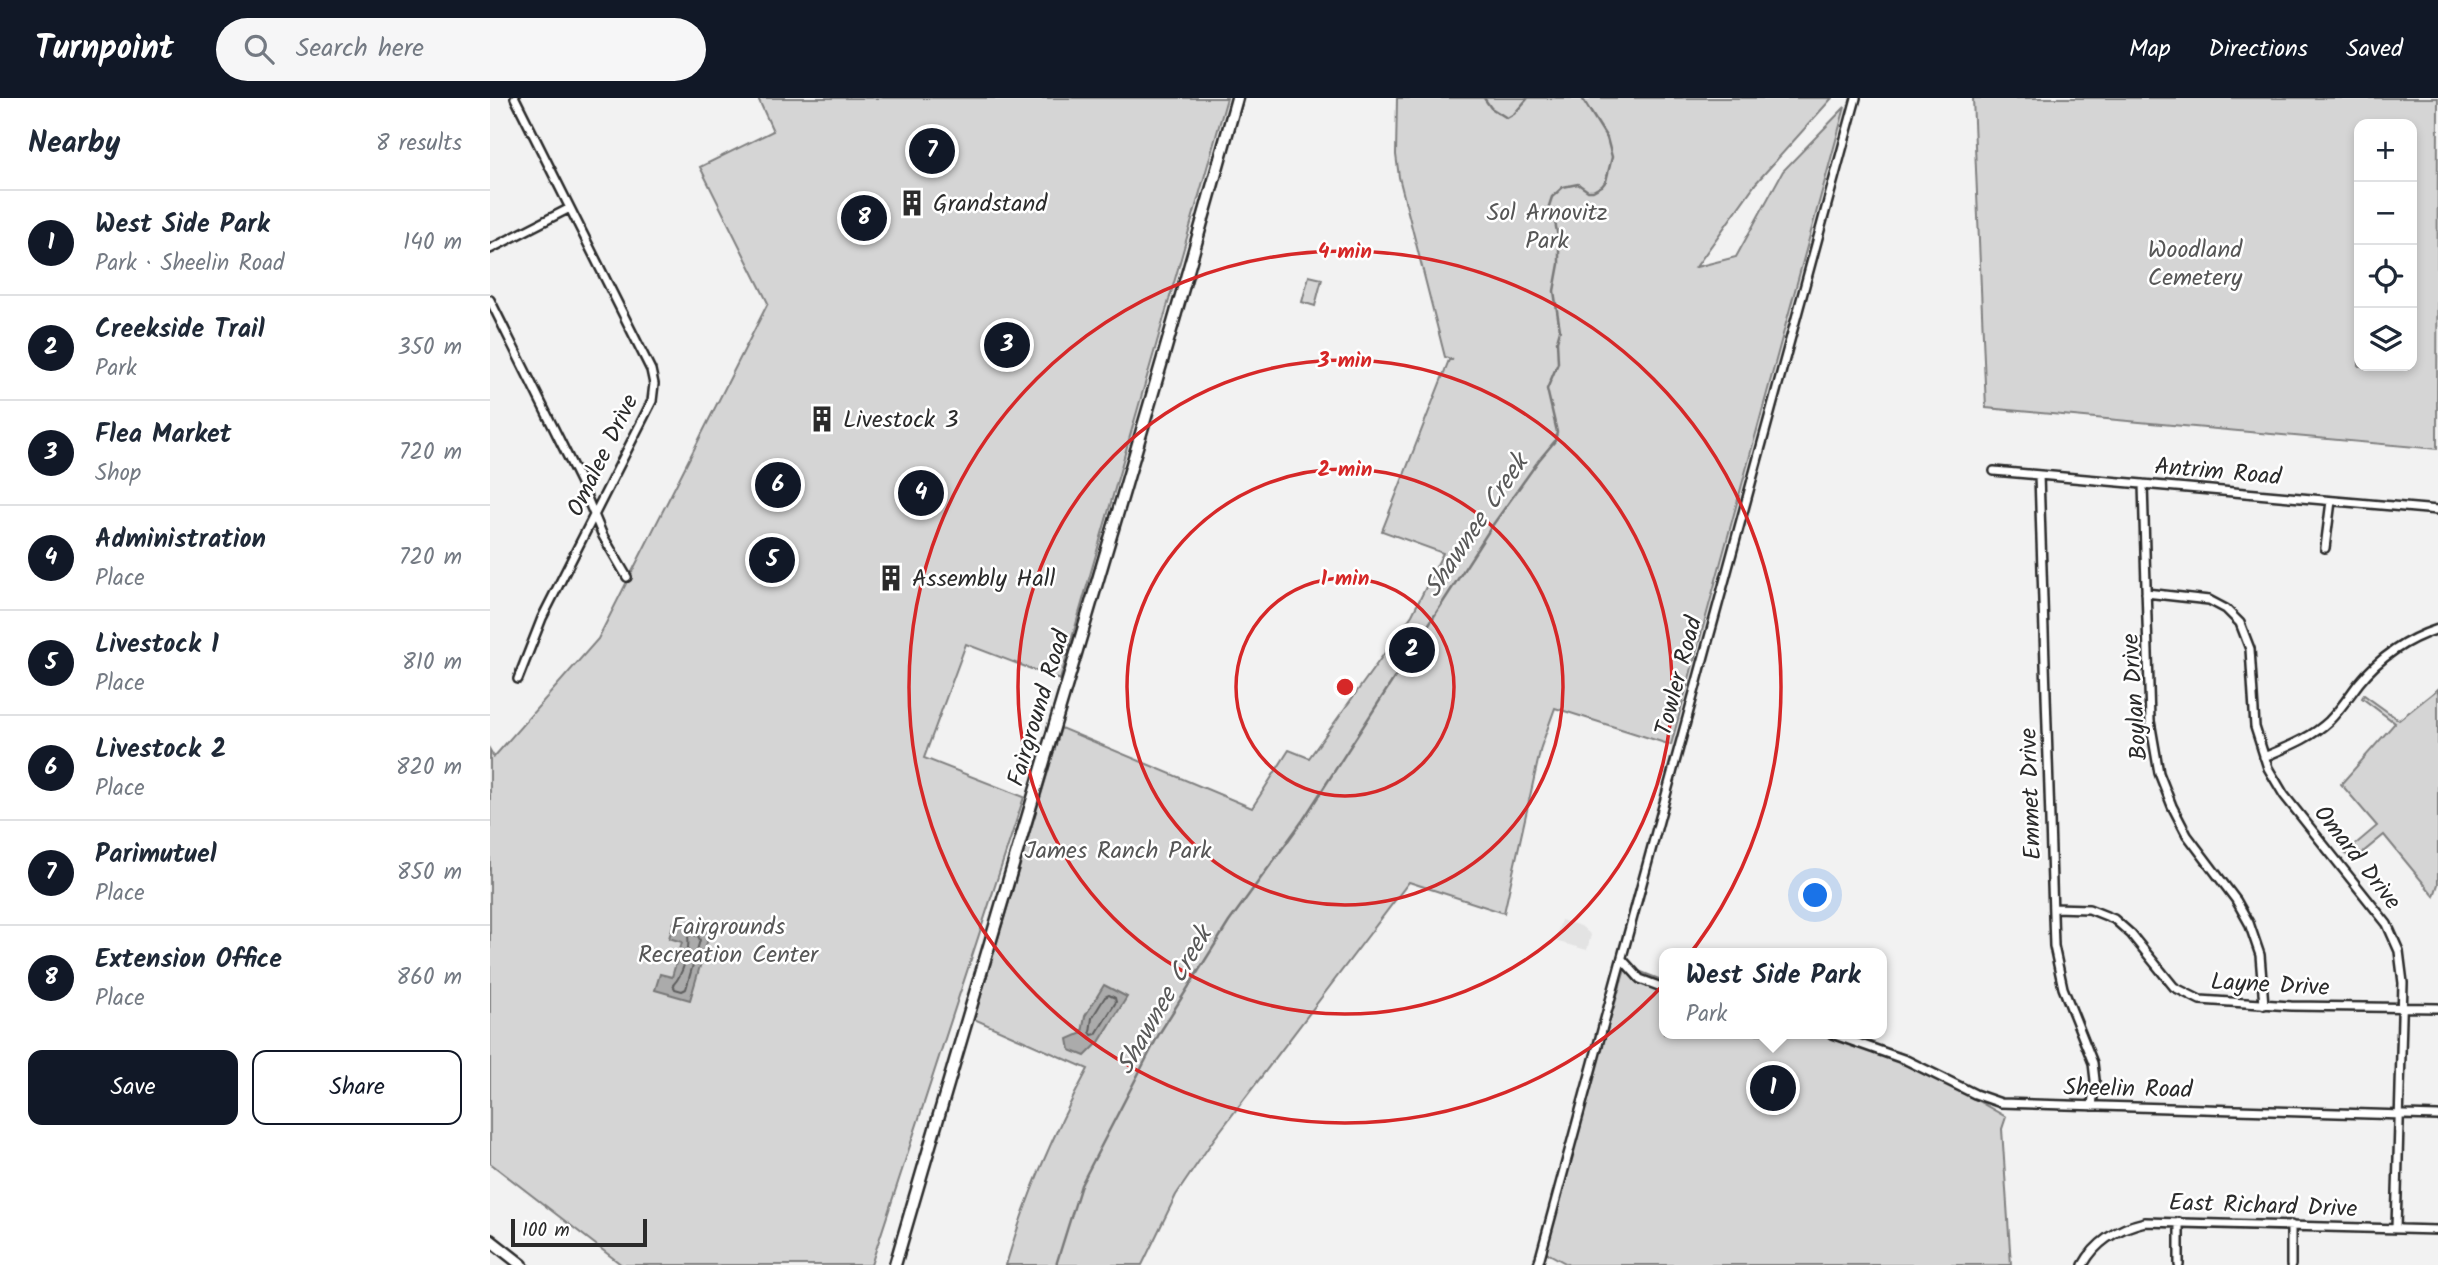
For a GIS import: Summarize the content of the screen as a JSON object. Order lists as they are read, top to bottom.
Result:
{
  "streets": {
    "street": [
      "Omalee Drive",
      "Antrim Road",
      "Towler Road",
      "Boylan Drive",
      "Fairground Road",
      "Emmet Drive",
      "Omard Drive",
      "Layne Drive",
      "Sheelin Road",
      "East Richard Drive"
    ]
  },
  "crossings": [
    ["Antrim Road", "Boylan Drive"],
    ["Antrim Road", "Emmet Drive"],
    ["Boylan Drive", "Omard Drive"],
    ["Boylan Drive", "Layne Drive"],
    ["Emmet Drive", "Layne Drive"],
    ["Emmet Drive", "Sheelin Road"],
    ["Omard Drive", "Layne Drive"],
    ["Omard Drive", "Sheelin Road"],
    ["Omard Drive", "East Richard Drive"]
  ],
  "water": ["Shawnee Creek"],
  "parks": [
    "Sol Arnovitz Park",
    "Woodland Cemetery",
    "James Ranch Park",
    "Fairgrounds Recreation Center"
  ],
  "places": {
    "building": ["Grandstand", "Livestock 3", "Assembly Hall"]
  },
  "scale_bar": "100 m",
  "page": {
    "header": "Turnpoint",
    "search": "Search here",
    "nav": ["Map", "Directions", "Saved"],
    "heading": ["Nearby", "8 results"],
    "map_buttons": ["+", "−"],
    "pins": [
      "7",
      "8",
      "3",
      "6",
      "4",
      "5",
      "2",
      "1"
    ],
    "list": [
      {
        "mark": "1",
        "name": "West Side Park",
        "note": "Park · Sheelin Road",
        "value": "140 m"
      },
      {
        "mark": "2",
        "name": "Creekside Trail",
        "note": "Park",
        "value": "350 m"
      },
      {
        "mark": "3",
        "name": "Flea Market",
        "note": "Shop",
        "value": "720 m"
      },
      {
        "mark": "4",
        "name": "Administration",
        "note": "Place",
        "value": "720 m"
      },
      {
        "mark": "5",
        "name": "Livestock 1",
        "note": "Place",
        "value": "810 m"
      },
      {
        "mark": "6",
        "name": "Livestock 2",
        "note": "Place",
        "value": "820 m"
      },
      {
        "mark": "7",
        "name": "Parimutuel",
        "note": "Place",
        "value": "850 m"
      },
      {
        "mark": "8",
        "name": "Extension Office",
        "note": "Place",
        "value": "860 m"
      }
    ],
    "popup": ["West Side Park", "Park"],
    "buttons": ["Save", "Share"],
    "scale": "100 m"
  },
  "rings": [
    "4 min",
    "3 min",
    "2 min",
    "1 min"
  ]
}
